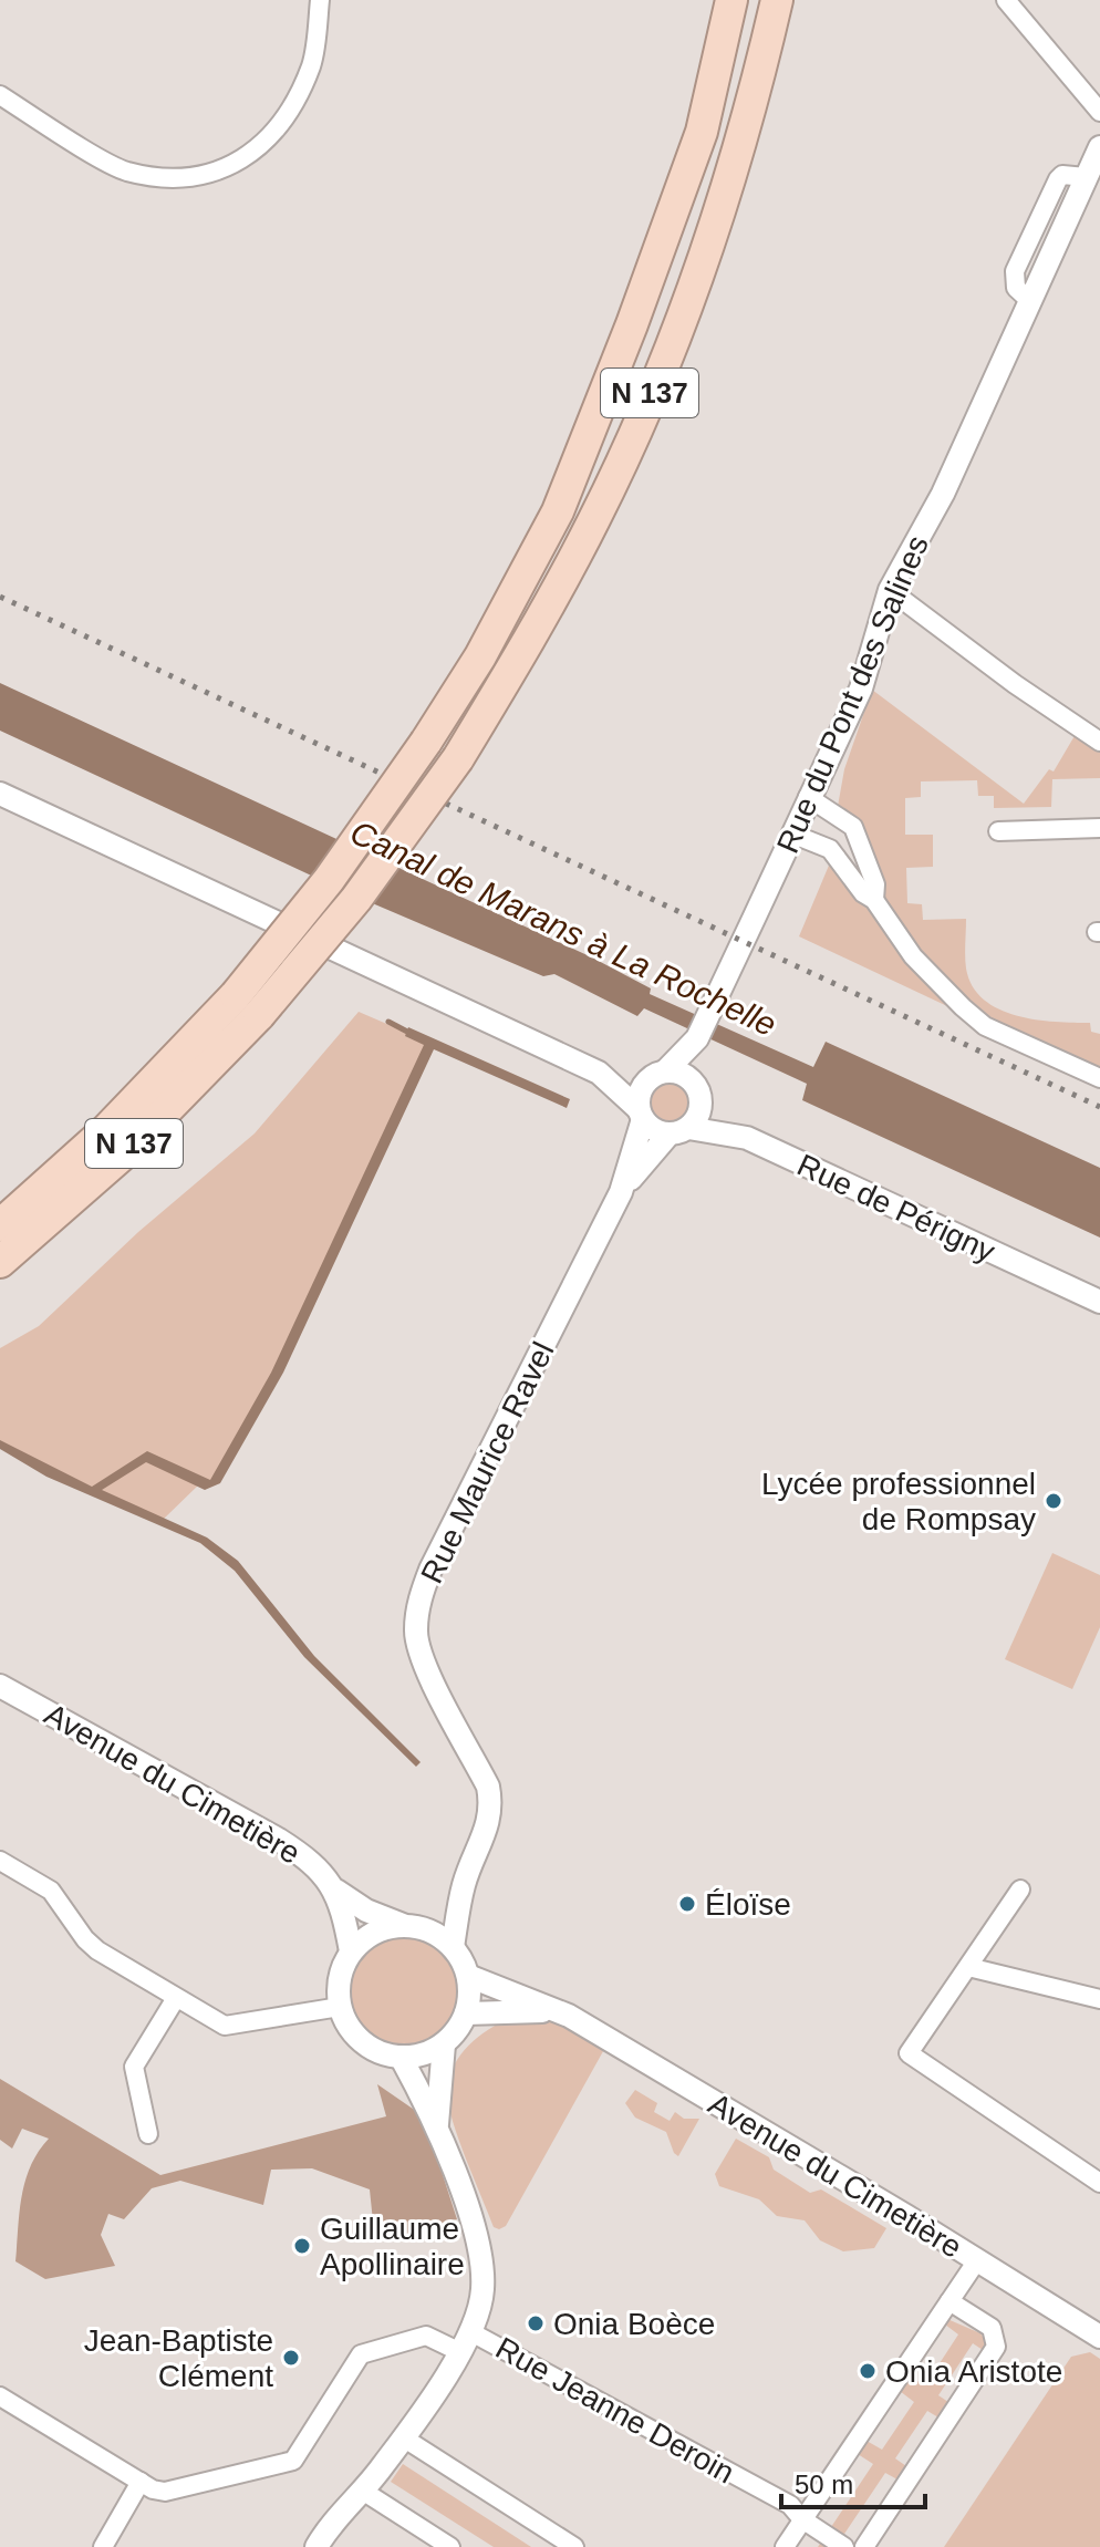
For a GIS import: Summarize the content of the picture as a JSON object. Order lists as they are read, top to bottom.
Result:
{
  "streets": {
    "highway": ["N 137"],
    "street": [
      "Rue du Pont des Salines",
      "Rue de Périgny",
      "Rue Maurice Ravel",
      "Avenue du Cimetière",
      "Rue Jeanne Deroin"
    ]
  },
  "crossings": [
    ["Rue du Pont des Salines", "Rue de Périgny"],
    ["Rue du Pont des Salines", "Rue Maurice Ravel"],
    ["Rue de Périgny", "Rue Maurice Ravel"],
    ["Rue Maurice Ravel", "Avenue du Cimetière"]
  ],
  "water": ["Canal de Marans à La Rochelle"],
  "places": [
    "Lycée professionnel de Rompsay",
    "Éloïse",
    "Guillaume Apollinaire",
    "Onia Boèce",
    "Jean-Baptiste Clément",
    "Onia Aristote"
  ],
  "scale_bar": "50 m"
}
